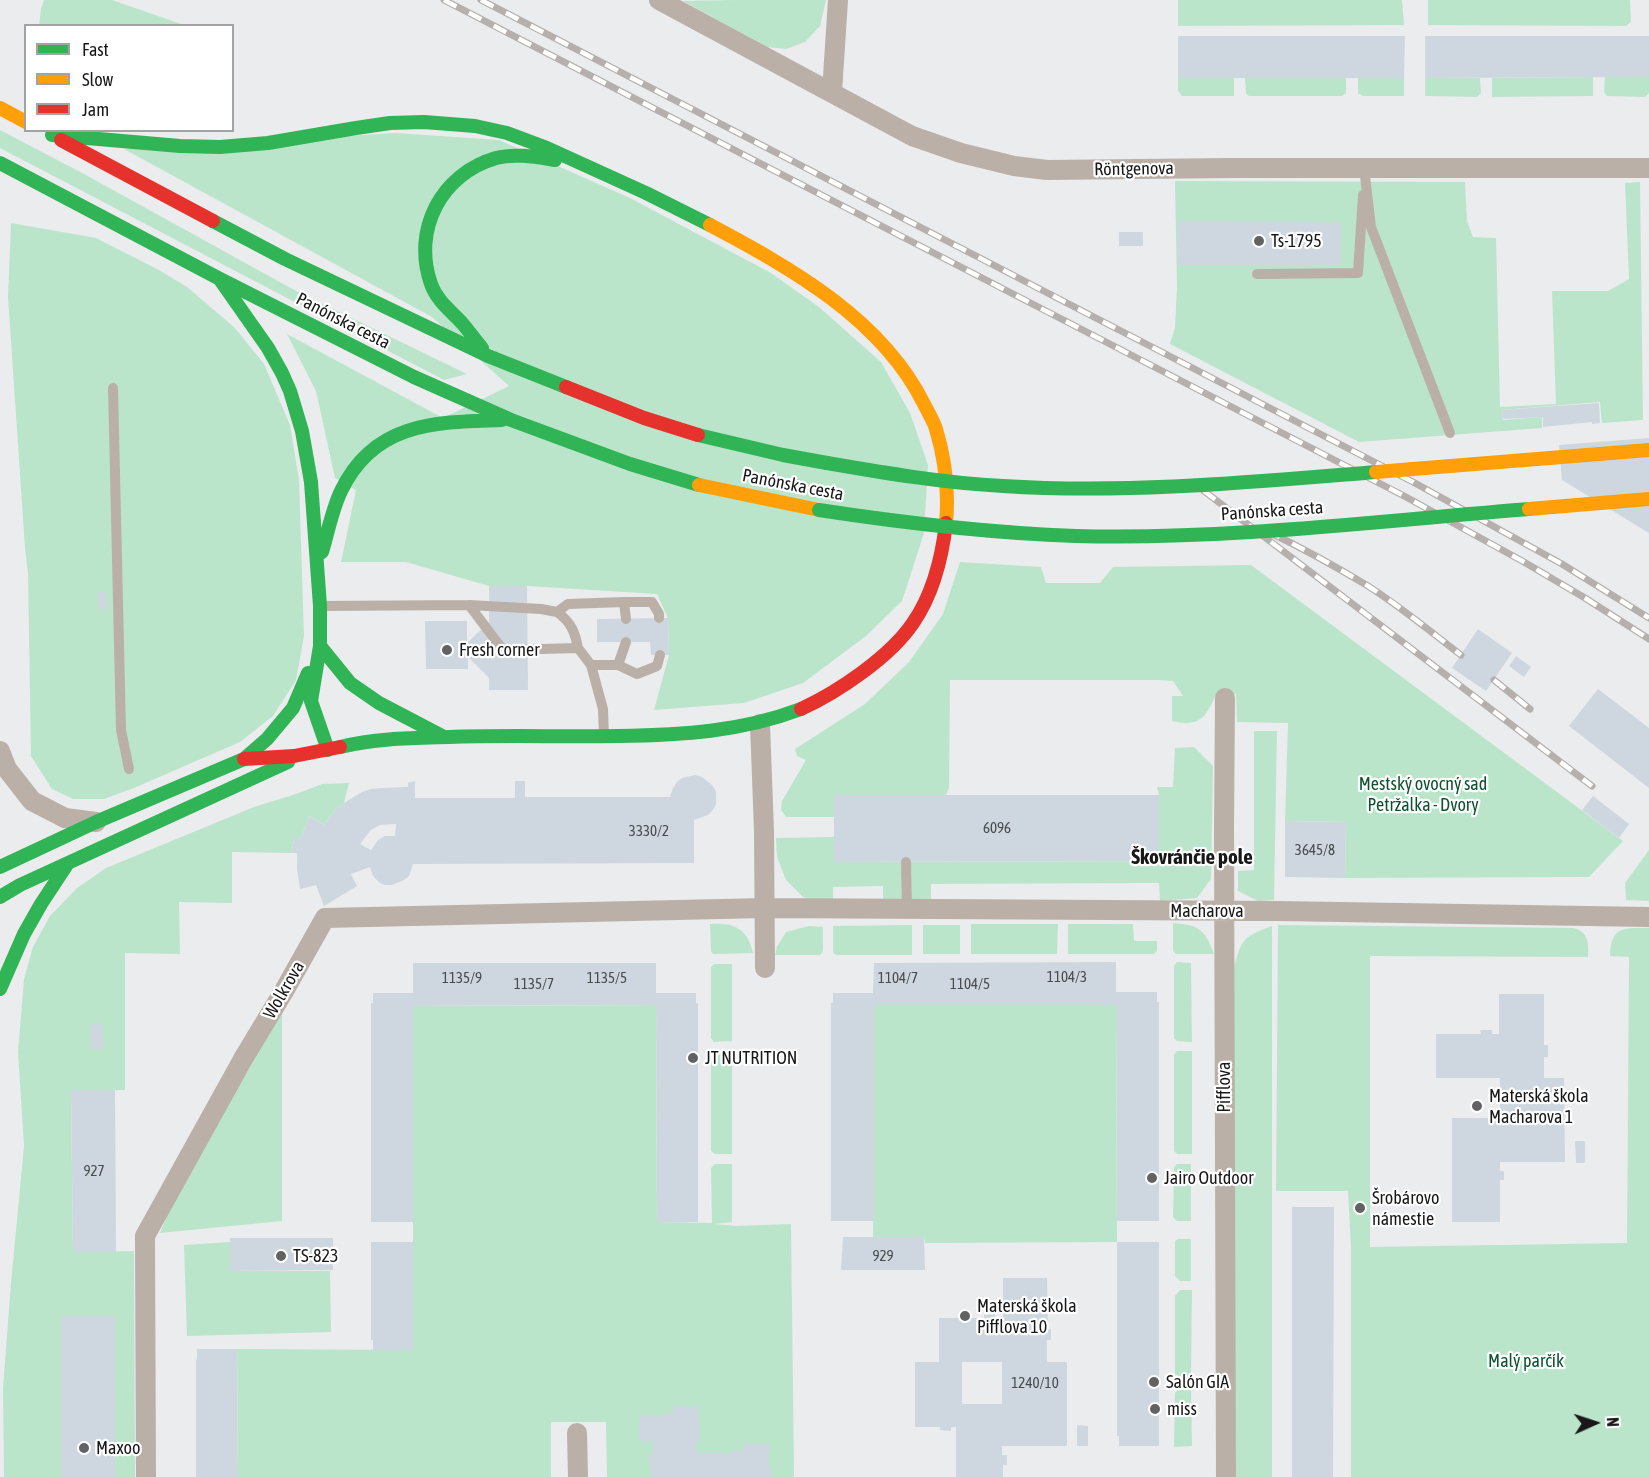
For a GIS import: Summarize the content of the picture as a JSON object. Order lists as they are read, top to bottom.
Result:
{
  "streets": {
    "street": [
      "Röntgenova",
      "Panónska cesta",
      "Macharova",
      "Wolkrova",
      "Pifflova"
    ]
  },
  "crossings": [
    ["Macharova", "Wolkrova"],
    ["Macharova", "Pifflova"]
  ],
  "districts": ["Škovránčie pole"],
  "parks": ["Mestský ovocný sad Petržalka - Dvory", "Malý parčík"],
  "places": [
    "Ts-1795",
    "Fresh corner",
    "JT NUTRITION",
    "Materská škola Macharova 1",
    "Jairo Outdoor",
    "Šrobárovo námestie",
    "TS-823",
    "Materská škola Pifflova 10",
    "Salón GIA",
    "miss",
    "Maxoo"
  ],
  "house_numbers": [
    "6096",
    "3330/2",
    "3645/8",
    "1104/3",
    "1135/9",
    "1135/5",
    "1104/7",
    "1135/7",
    "1104/5",
    "927",
    "929",
    "1240/10"
  ],
  "legend": ["Fast", "Slow", "Jam"],
  "north": "right"
}
